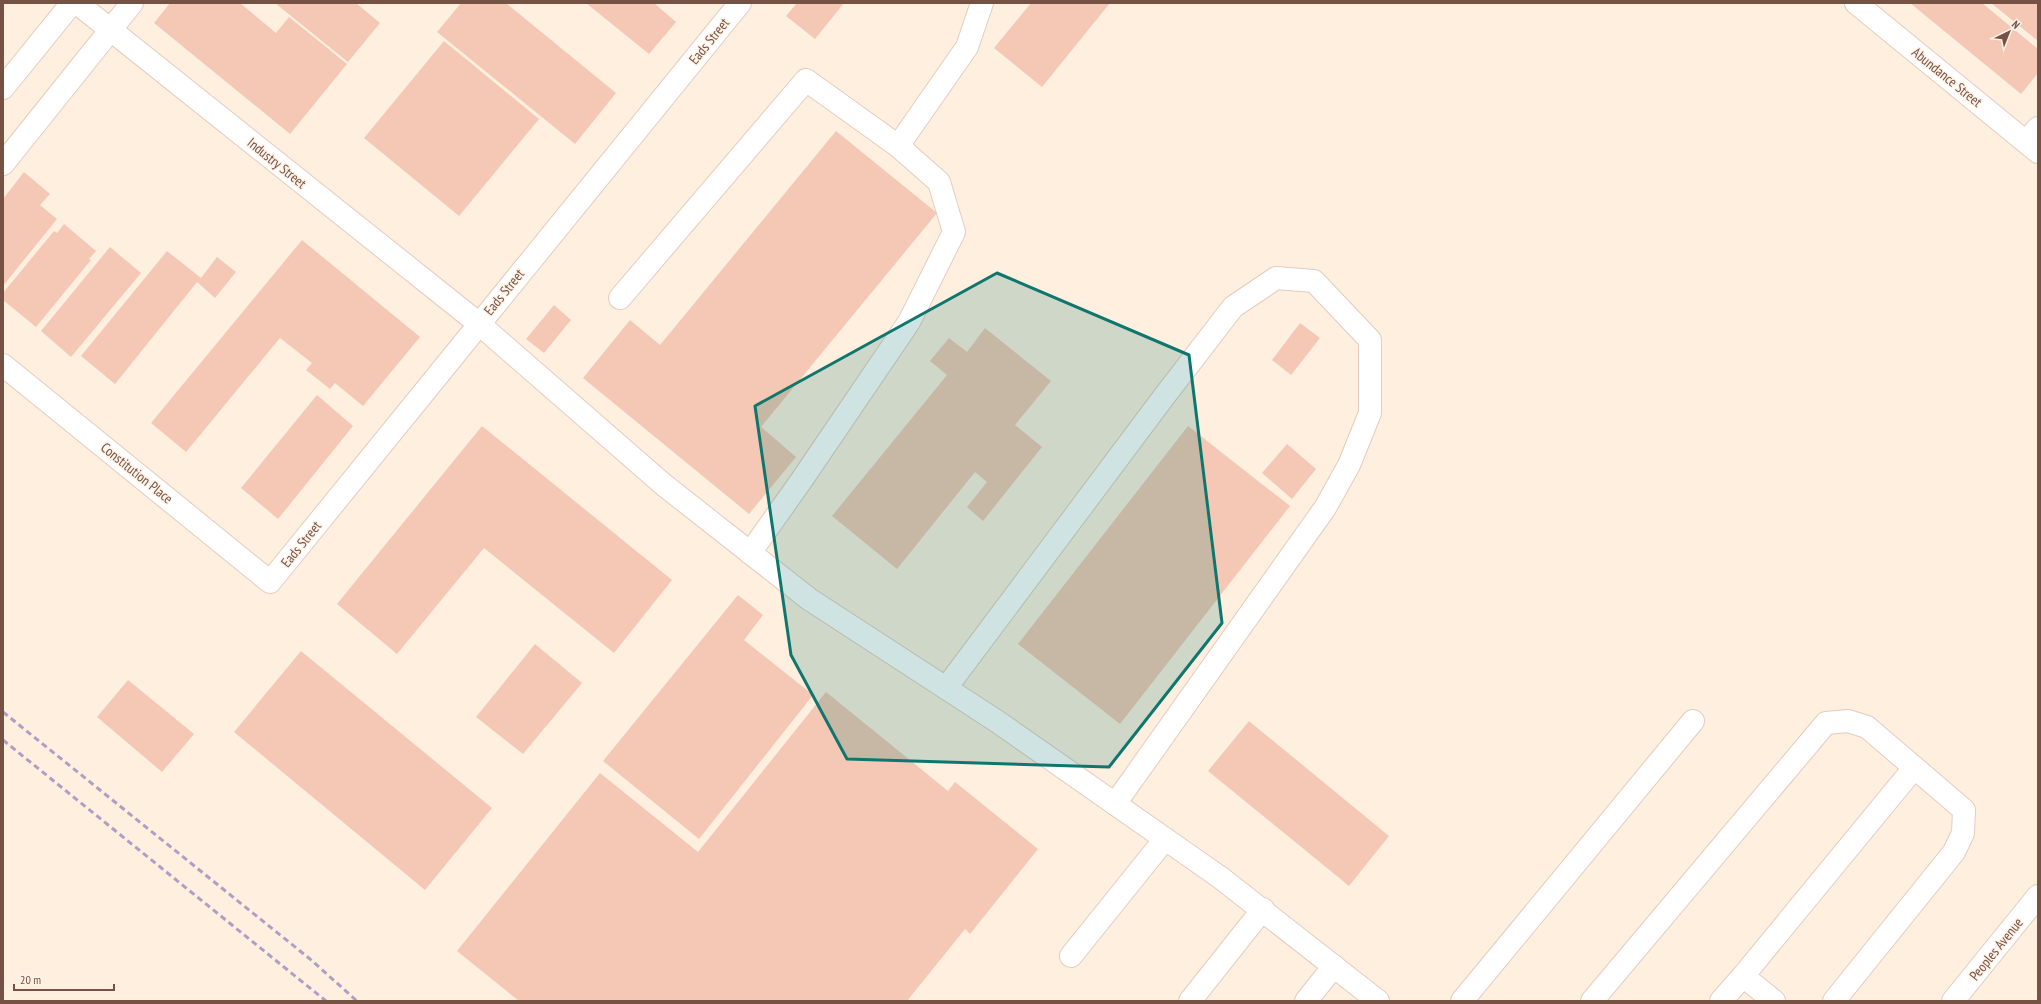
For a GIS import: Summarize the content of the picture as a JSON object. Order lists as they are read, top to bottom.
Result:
{
  "streets": {
    "street": [
      "Eads Street",
      "Abundance Street",
      "Industry Street",
      "Constitution Place",
      "Peoples Avenue"
    ]
  },
  "crossings": [
    ["Eads Street", "Industry Street"],
    ["Eads Street", "Constitution Place"]
  ],
  "scale_bar": "20 m",
  "north": "top right"
}
